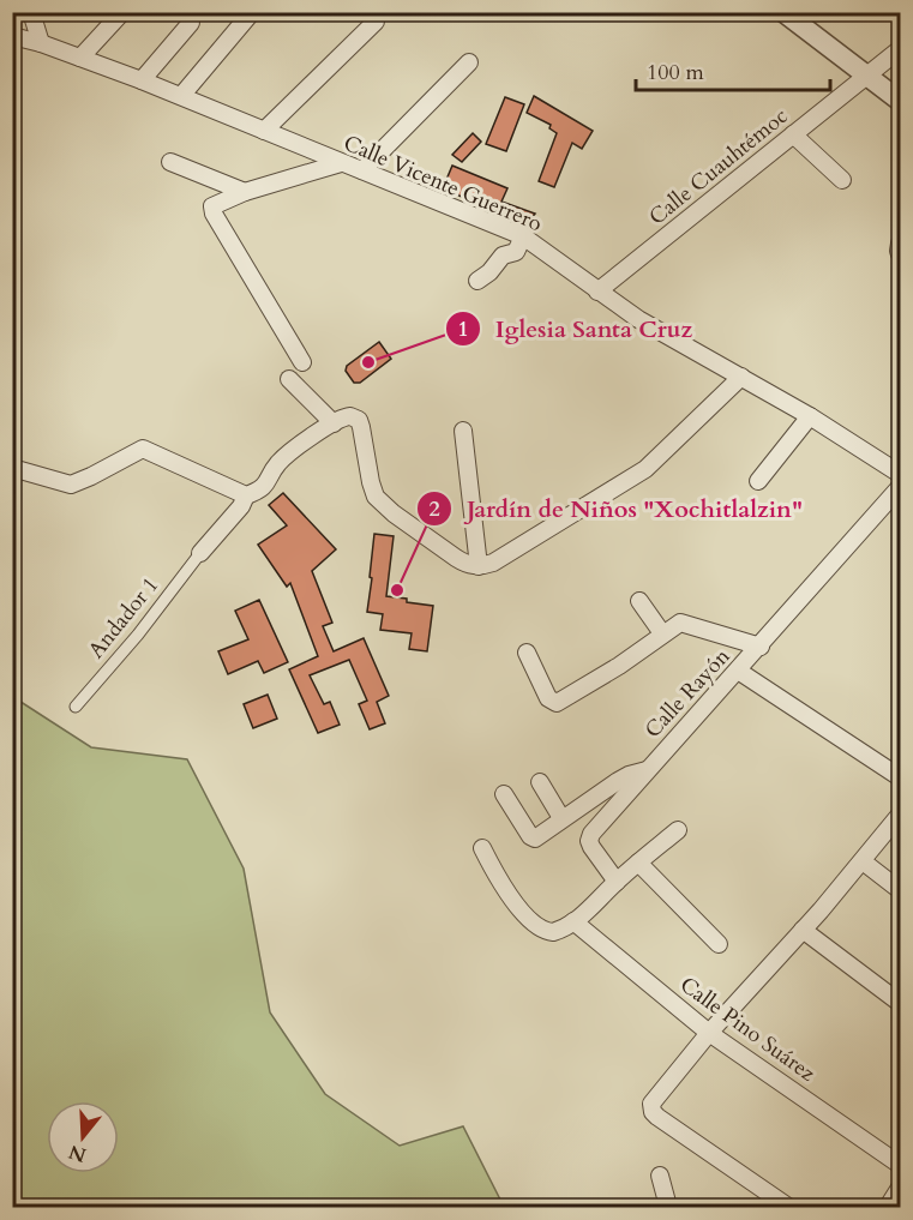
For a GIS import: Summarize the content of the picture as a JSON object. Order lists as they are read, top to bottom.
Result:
{
  "streets": {
    "street": [
      "Calle Cuauhtémoc",
      "Calle Vicente Guerrero",
      "Andador 1",
      "Calle Rayón",
      "Calle Pino Suárez"
    ]
  },
  "crossings": [
    ["Calle Cuauhtémoc", "Calle Vicente Guerrero"]
  ],
  "places": ["Iglesia Santa Cruz", "Jardín de Niños \"Xochitlalzin\""],
  "scale_bar": "100 m",
  "north": "bottom"
}
